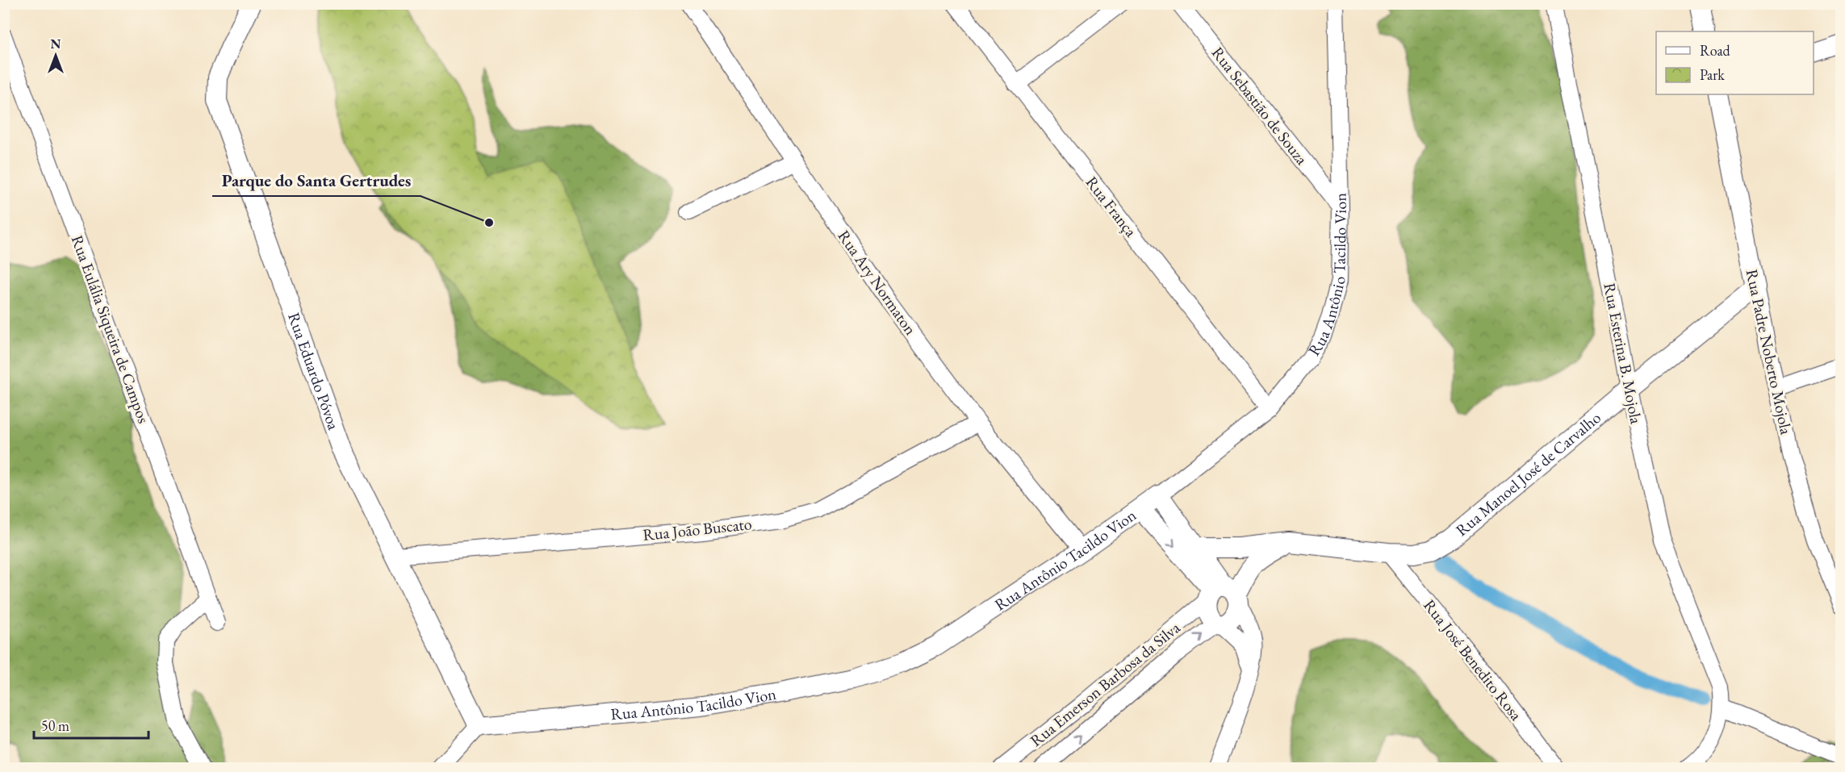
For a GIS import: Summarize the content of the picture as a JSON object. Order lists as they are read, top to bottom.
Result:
{
  "streets": {
    "street": [
      "Rua Sebastião de Souza",
      "Rua França",
      "Rua Antônio Tacildo Vion",
      "Rua Ary Normaton",
      "Rua Eulália Siqueira de Campos",
      "Rua Padre Noberto Mojola",
      "Rua Esterina B. Mojola",
      "Rua Eduardo Póvoa",
      "Rua Manoel José de Carvalho",
      "Rua João Buscato",
      "Rua José Benedito Rosa",
      "Rua Emerson Barbosa da Silva"
    ]
  },
  "crossings": [
    ["Rua Sebastião de Souza", "Rua Antônio Tacildo Vion"],
    ["Rua França", "Rua Antônio Tacildo Vion"],
    ["Rua Antônio Tacildo Vion", "Rua Ary Normaton"],
    ["Rua Antônio Tacildo Vion", "Rua Eduardo Póvoa"],
    ["Rua Ary Normaton", "Rua João Buscato"],
    ["Rua Padre Noberto Mojola", "Rua Manoel José de Carvalho"],
    ["Rua Esterina B. Mojola", "Rua Manoel José de Carvalho"],
    ["Rua Eduardo Póvoa", "Rua João Buscato"],
    ["Rua Manoel José de Carvalho", "Rua José Benedito Rosa"]
  ],
  "places": ["Parque do Santa Gertrudes"],
  "legend": ["Road", "Park"],
  "scale_bar": "50 m",
  "north": "top"
}
